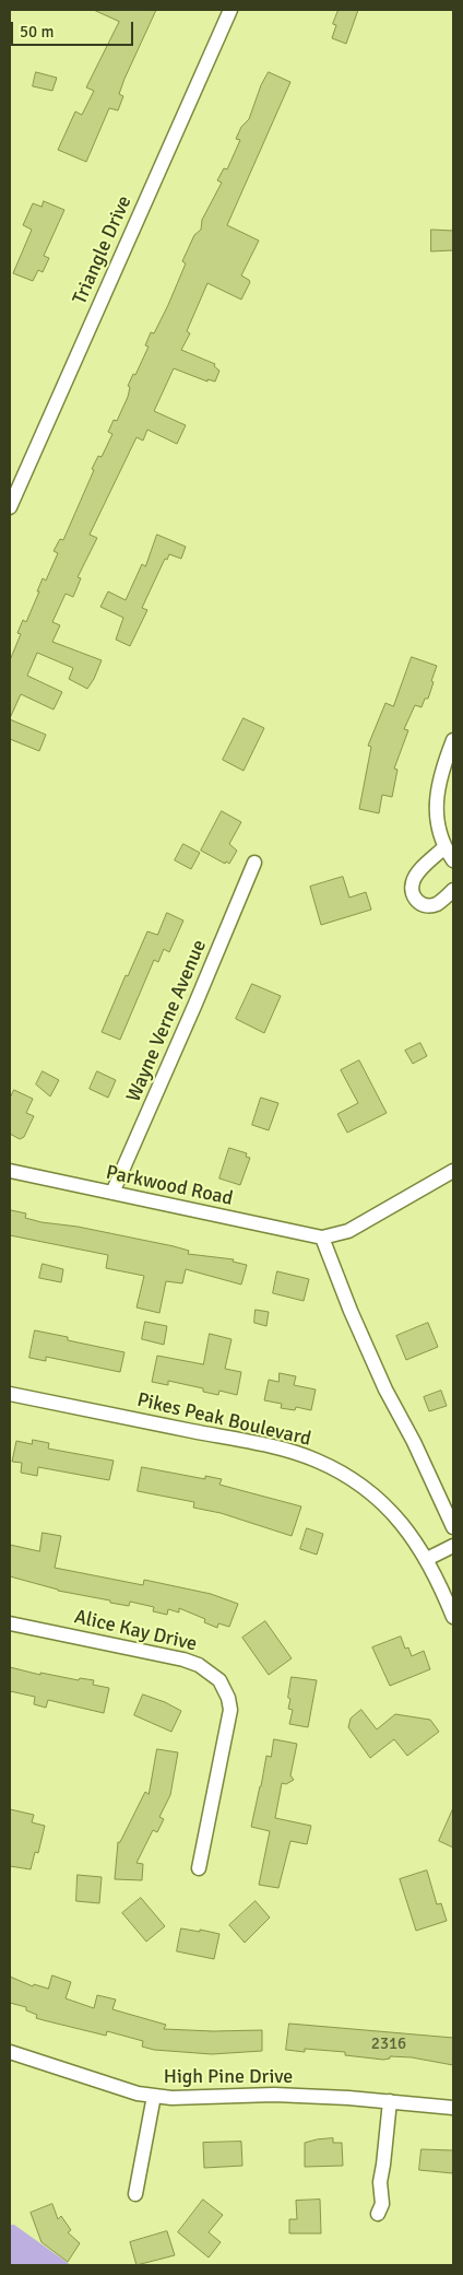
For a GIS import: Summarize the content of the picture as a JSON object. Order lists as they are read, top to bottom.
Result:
{
  "streets": {
    "street": [
      "Triangle Drive",
      "Wayne Verne Avenue",
      "Parkwood Road",
      "Pikes Peak Boulevard",
      "Alice Kay Drive",
      "High Pine Drive"
    ]
  },
  "crossings": [
    ["Wayne Verne Avenue", "Parkwood Road"]
  ],
  "house_numbers": ["2316"],
  "scale_bar": "50 m"
}
